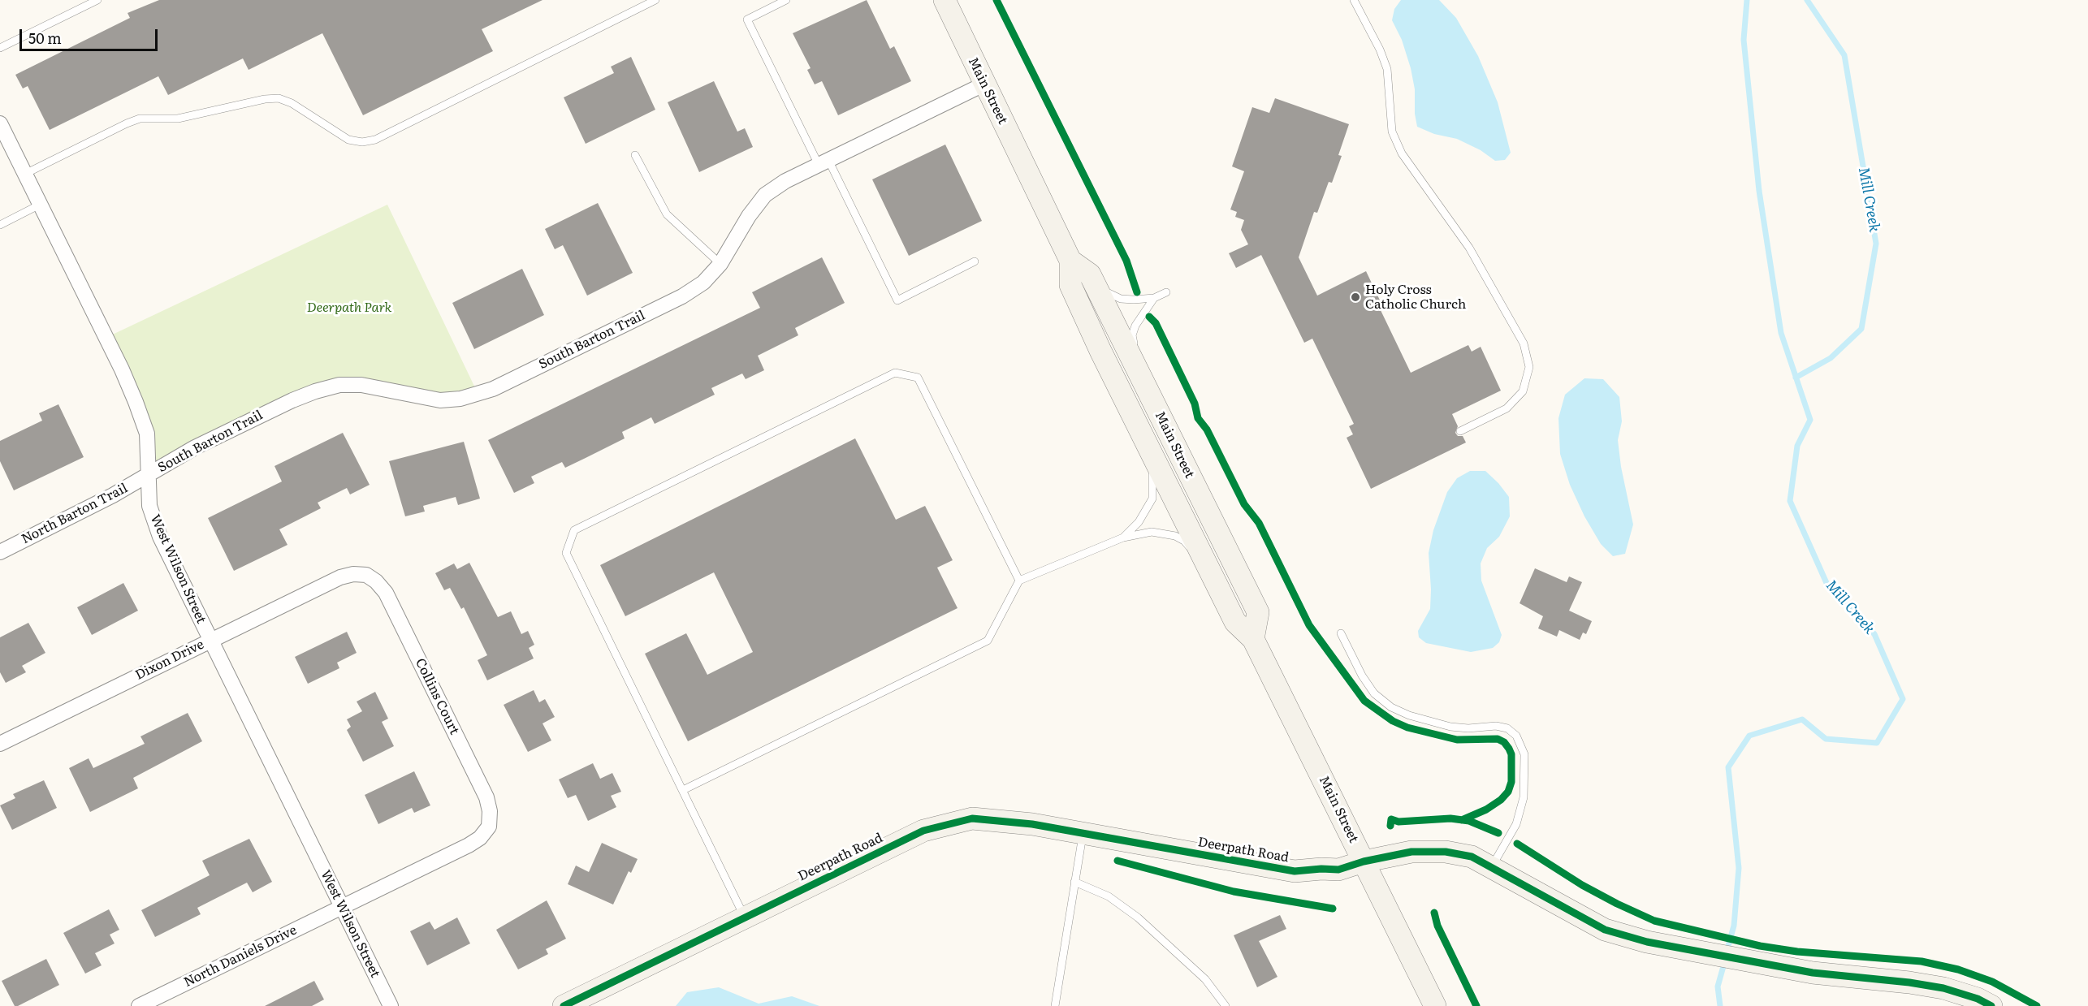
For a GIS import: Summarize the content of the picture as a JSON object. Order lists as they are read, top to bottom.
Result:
{
  "streets": {
    "main road": ["Main Street", "Deerpath Road"],
    "street": [
      "South Barton Trail",
      "North Barton Trail",
      "West Wilson Street",
      "Dixon Drive",
      "Collins Court",
      "North Daniels Drive"
    ]
  },
  "crossings": [
    ["Main Street", "South Barton Trail"],
    ["Main Street", "Deerpath Road"],
    ["South Barton Trail", "North Barton Trail"],
    ["South Barton Trail", "West Wilson Street"],
    ["North Barton Trail", "West Wilson Street"],
    ["West Wilson Street", "Dixon Drive"],
    ["West Wilson Street", "North Daniels Drive"],
    ["Dixon Drive", "Collins Court"],
    ["Collins Court", "North Daniels Drive"]
  ],
  "water": ["Mill Creek"],
  "parks": ["Deerpath Park"],
  "places": ["Holy Cross Catholic Church"],
  "scale_bar": "50 m"
}
